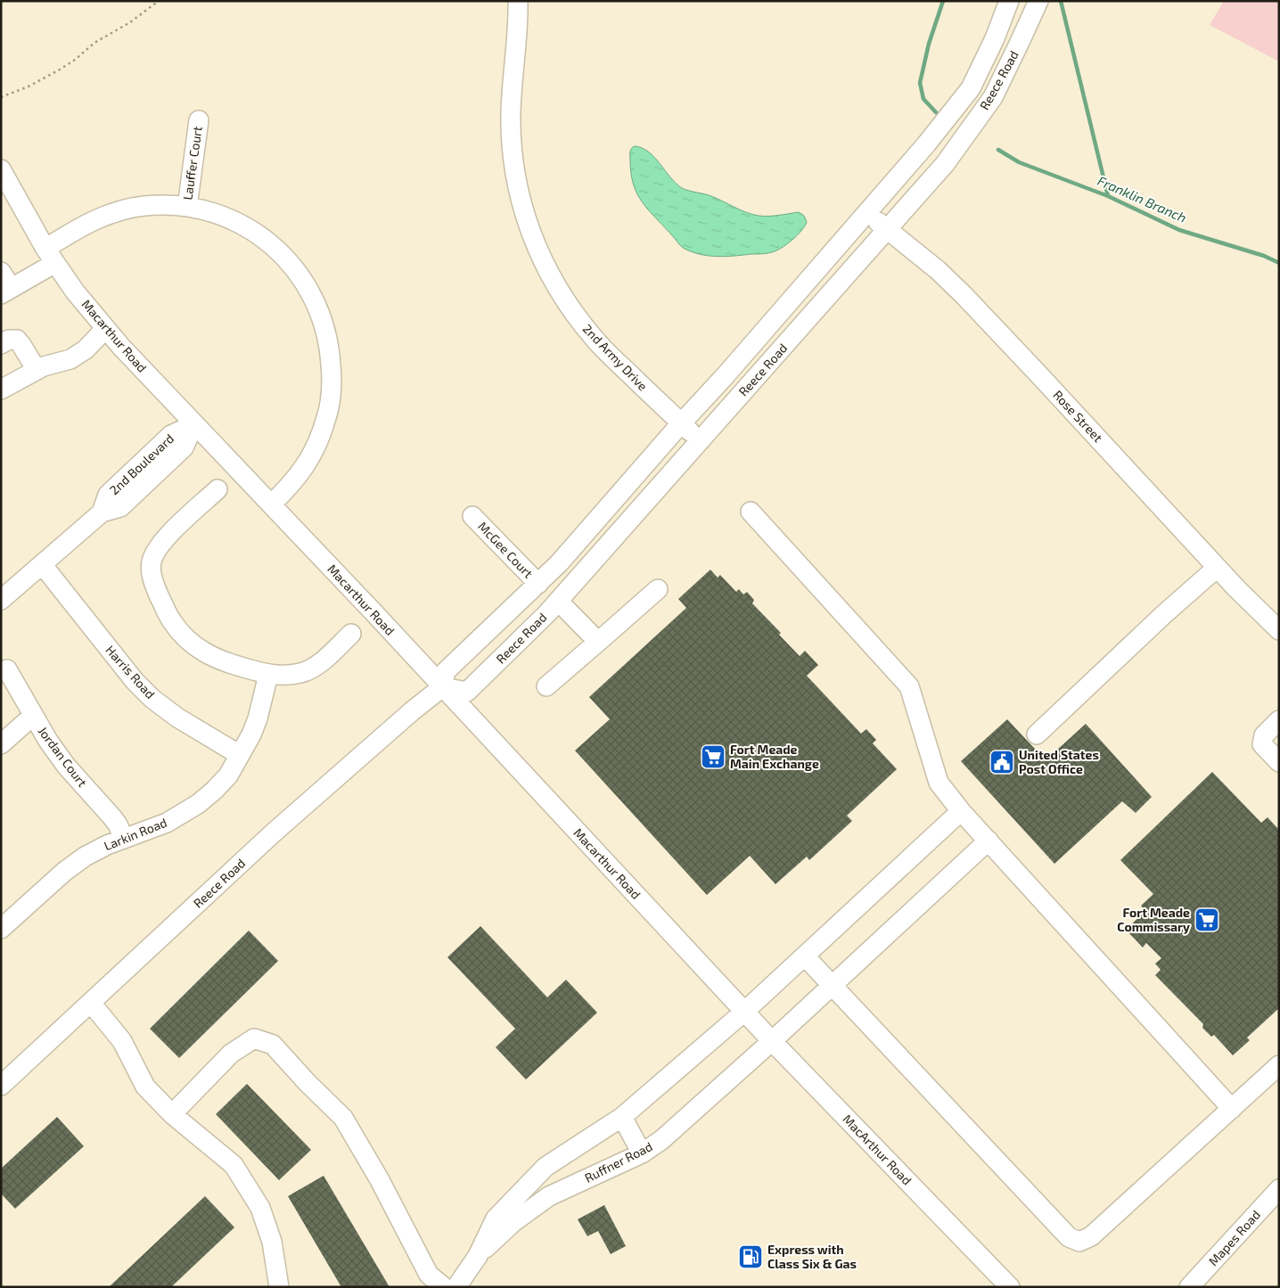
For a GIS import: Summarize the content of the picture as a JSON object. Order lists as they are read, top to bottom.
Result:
{
  "streets": {
    "street": [
      "Reece Road",
      "Lauffer Court",
      "Macarthur Road",
      "2nd Army Drive",
      "Rose Street",
      "2nd Boulevard",
      "McGee Court",
      "Harris Road",
      "Jordan Court",
      "Larkin Road",
      "MacArthur Road",
      "Ruffner Road",
      "Mapes Road"
    ]
  },
  "crossings": [
    ["Reece Road", "Macarthur Road"],
    ["Reece Road", "2nd Army Drive"],
    ["Reece Road", "Rose Street"],
    ["Reece Road", "McGee Court"],
    ["Macarthur Road", "2nd Boulevard"],
    ["Macarthur Road", "MacArthur Road"],
    ["Macarthur Road", "Ruffner Road"],
    ["2nd Boulevard", "Harris Road"],
    ["Harris Road", "Larkin Road"],
    ["Jordan Court", "Larkin Road"],
    ["MacArthur Road", "Ruffner Road"]
  ],
  "water": ["Franklin Branch"],
  "places": {
    "supermarket": ["Fort Meade Main Exchange", "Fort Meade Commissary"],
    "public building": ["United States Post Office"],
    "fuel station": ["Express with Class Six & Gas"]
  }
}
